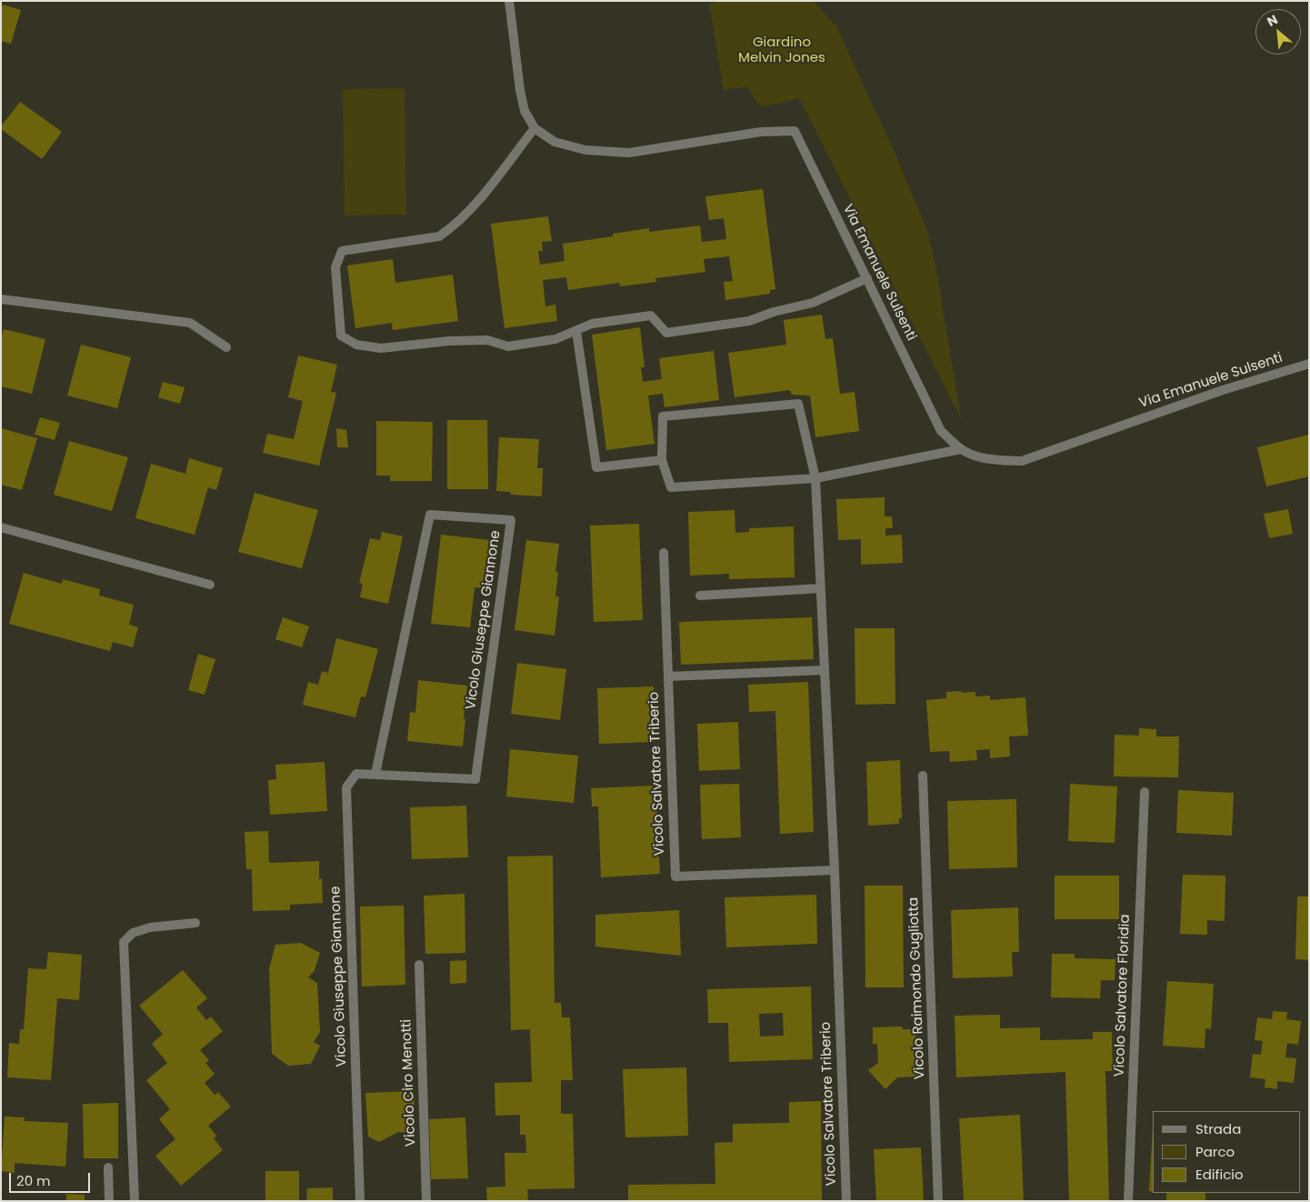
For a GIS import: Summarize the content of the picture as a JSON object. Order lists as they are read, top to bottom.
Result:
{
  "streets": {
    "street": [
      "Via Emanuele Sulsenti",
      "Vicolo Giuseppe Giannone",
      "Vicolo Salvatore Triberio",
      "Vicolo Raimondo Gugliotta",
      "Vicolo Salvatore Floridia",
      "Vicolo Ciro Menotti"
    ]
  },
  "parks": ["Giardino Melvin Jones"],
  "legend": ["Strada", "Parco", "Edificio"],
  "scale_bar": "20 m",
  "north": "top left"
}
